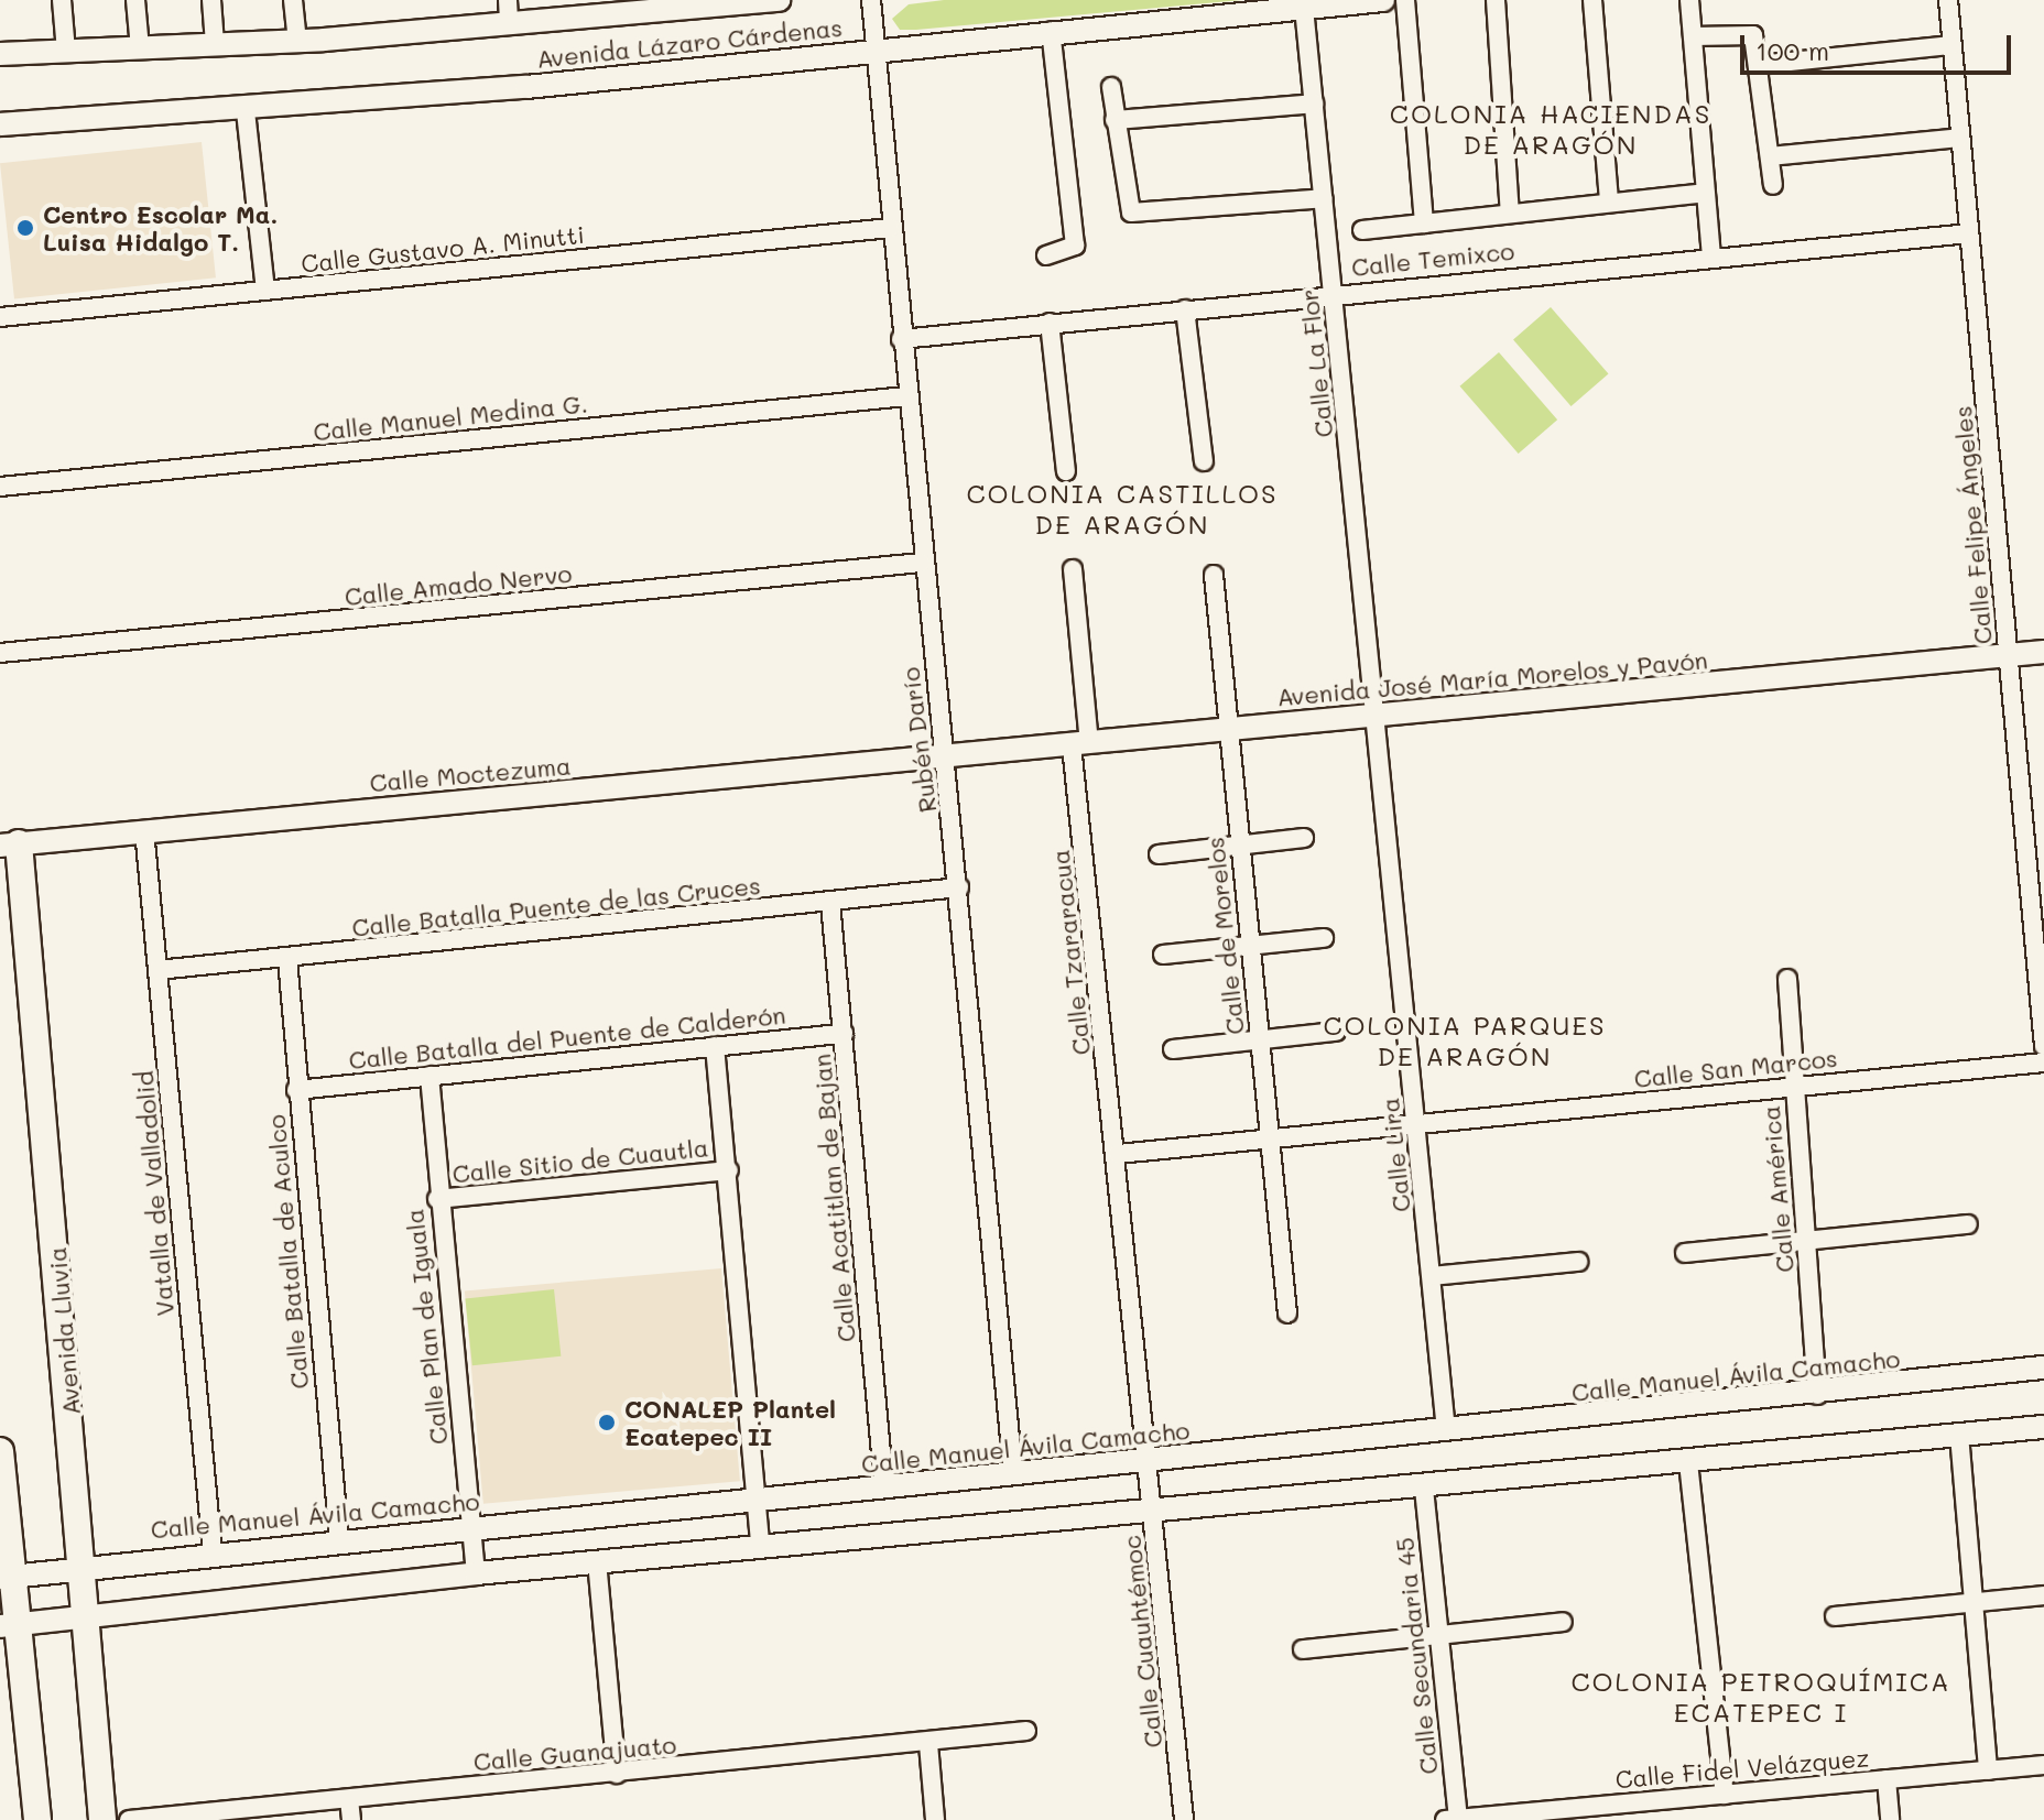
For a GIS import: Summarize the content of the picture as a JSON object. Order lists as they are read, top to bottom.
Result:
{
  "streets": {
    "main road": ["Avenida Lluvia"],
    "street": [
      "Avenida Lázaro Cárdenas",
      "Calle Gustavo A. Minutti",
      "Calle Temixco",
      "Calle La Flor",
      "Calle Manuel Medina G.",
      "Calle Felipe Ángeles",
      "Calle Amado Nervo",
      "Avenida José María Morelos y Pavón",
      "Rubén Darío",
      "Calle Moctezuma",
      "Calle Batalla Puente de las Cruces",
      "Calle de Morelos",
      "Calle Tzararacua",
      "Calle Batalla del Puente de Calderón",
      "Calle San Marcos",
      "Calle Lira",
      "Calle Sitio de Cuautla",
      "Calle América",
      "Vatalla de Valladolid",
      "Calle Acatitlan de Bajan",
      "Calle Batalla de Aculco",
      "Calle Plan de Iguala",
      "Calle Manuel Ávila Camacho",
      "Calle Cuauhtémoc",
      "Calle Secundaria 45",
      "Calle Guanajuato",
      "Calle Fidel Velázquez"
    ]
  },
  "crossings": [
    ["Avenida Lázaro Cárdenas", "Calle La Flor"],
    ["Avenida Lázaro Cárdenas", "Rubén Darío"],
    ["Calle Gustavo A. Minutti", "Rubén Darío"],
    ["Calle Temixco", "Calle La Flor"],
    ["Calle Temixco", "Calle Felipe Ángeles"],
    ["Calle Temixco", "Rubén Darío"],
    ["Calle La Flor", "Avenida José María Morelos y Pavón"],
    ["Calle La Flor", "Calle Lira"],
    ["Calle Manuel Medina G.", "Rubén Darío"],
    ["Calle Felipe Ángeles", "Avenida José María Morelos y Pavón"],
    ["Calle Amado Nervo", "Rubén Darío"],
    ["Avenida José María Morelos y Pavón", "Rubén Darío"],
    ["Avenida José María Morelos y Pavón", "Calle Moctezuma"],
    ["Avenida José María Morelos y Pavón", "Calle de Morelos"],
    ["Avenida José María Morelos y Pavón", "Calle Tzararacua"],
    ["Avenida José María Morelos y Pavón", "Calle Lira"],
    ["Rubén Darío", "Calle Moctezuma"],
    ["Rubén Darío", "Calle Batalla Puente de las Cruces"],
    ["Rubén Darío", "Calle Manuel Ávila Camacho"],
    ["Calle Moctezuma", "Vatalla de Valladolid"],
    ["Calle Moctezuma", "Avenida Lluvia"],
    ["Calle Batalla Puente de las Cruces", "Vatalla de Valladolid"],
    ["Calle Batalla Puente de las Cruces", "Calle Acatitlan de Bajan"],
    ["Calle Batalla Puente de las Cruces", "Calle Batalla de Aculco"],
    ["Calle de Morelos", "Calle San Marcos"],
    ["Calle Tzararacua", "Calle San Marcos"],
    ["Calle Tzararacua", "Calle Manuel Ávila Camacho"],
    ["Calle Tzararacua", "Calle Cuauhtémoc"],
    ["Calle Batalla del Puente de Calderón", "Calle Acatitlan de Bajan"],
    ["Calle Batalla del Puente de Calderón", "Calle Batalla de Aculco"],
    ["Calle Batalla del Puente de Calderón", "Calle Plan de Iguala"],
    ["Calle San Marcos", "Calle Lira"],
    ["Calle San Marcos", "Calle América"],
    ["Calle Lira", "Calle Manuel Ávila Camacho"],
    ["Calle Sitio de Cuautla", "Calle Plan de Iguala"],
    ["Calle América", "Calle Manuel Ávila Camacho"],
    ["Vatalla de Valladolid", "Calle Manuel Ávila Camacho"],
    ["Calle Acatitlan de Bajan", "Calle Manuel Ávila Camacho"],
    ["Calle Batalla de Aculco", "Calle Manuel Ávila Camacho"],
    ["Calle Plan de Iguala", "Calle Manuel Ávila Camacho"],
    ["Avenida Lluvia", "Calle Manuel Ávila Camacho"],
    ["Calle Manuel Ávila Camacho", "Calle Cuauhtémoc"],
    ["Calle Secundaria 45", "Calle Fidel Velázquez"]
  ],
  "districts": [
    "COLONIA HACIENDAS DE ARAGÓN",
    "COLONIA CASTILLOS DE ARAGÓN",
    "COLONIA PARQUES DE ARAGÓN",
    "COLONIA PETROQUÍMICA ECATEPEC I"
  ],
  "places": ["Centro Escolar Ma. Luisa Hidalgo T.", "CONALEP Plantel Ecatepec II"],
  "scale_bar": "100 m"
}
